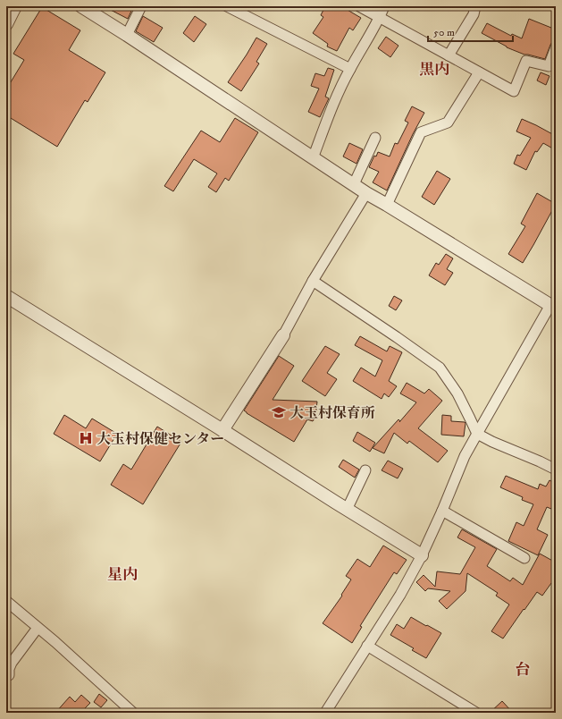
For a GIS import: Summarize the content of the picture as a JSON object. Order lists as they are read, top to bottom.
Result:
{
  "districts": ["黒内", "星内", "台"],
  "places": {
    "school or university": ["大玉村保育所"],
    "hospital": ["大玉村保健センター"]
  },
  "scale_bar": "50 m"
}
